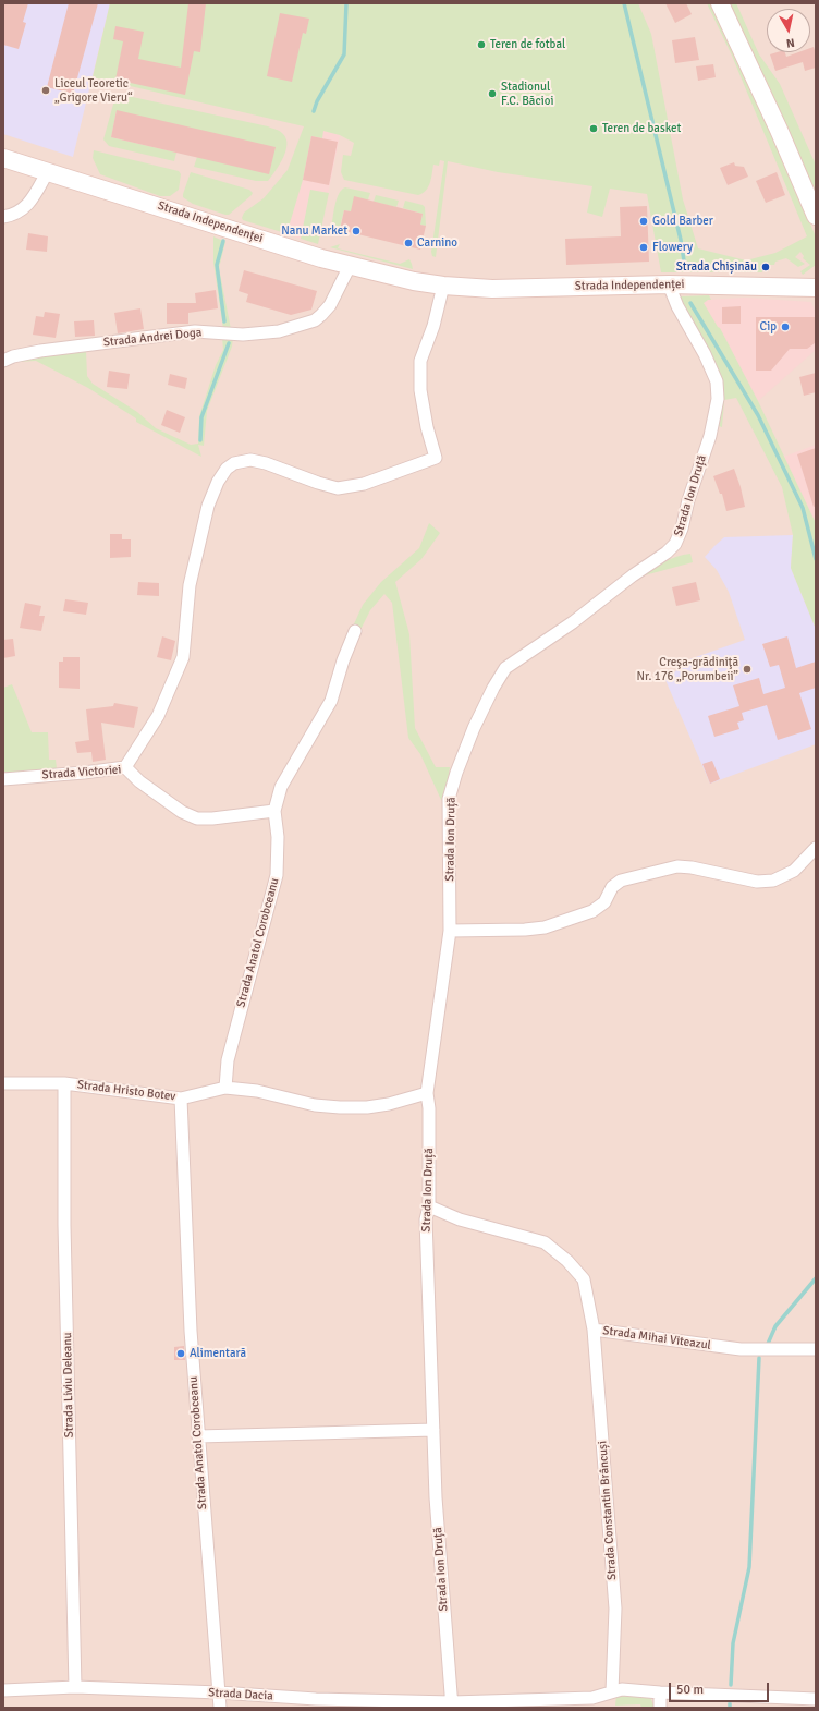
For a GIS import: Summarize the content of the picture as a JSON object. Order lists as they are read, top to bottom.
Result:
{
  "streets": {
    "main road": ["Strada Independenței"],
    "street": [
      "Strada Andrei Doga",
      "Strada Ion Druță",
      "Strada Victoriei",
      "Strada Anatol Corobceanu",
      "Strada Hristo Botev",
      "Strada Mihai Viteazul",
      "Strada Liviu Deleanu",
      "Strada Constantin Brâncuși",
      "Strada Dacia"
    ]
  },
  "crossings": [
    ["Strada Independenței", "Strada Andrei Doga"],
    ["Strada Independenței", "Strada Ion Druță"],
    ["Strada Ion Druță", "Strada Hristo Botev"],
    ["Strada Ion Druță", "Strada Mihai Viteazul"],
    ["Strada Ion Druță", "Strada Dacia"],
    ["Strada Victoriei", "Strada Anatol Corobceanu"],
    ["Strada Anatol Corobceanu", "Strada Hristo Botev"],
    ["Strada Anatol Corobceanu", "Strada Dacia"],
    ["Strada Hristo Botev", "Strada Liviu Deleanu"],
    ["Strada Mihai Viteazul", "Strada Constantin Brâncuși"],
    ["Strada Liviu Deleanu", "Strada Dacia"],
    ["Strada Constantin Brâncuși", "Strada Dacia"]
  ],
  "places": [
    "Teren de fotbal",
    "Liceul Teoretic „Grigore Vieru“",
    "Stadionul F.C. Băcioi",
    "Teren de basket",
    "Gold Barber",
    "Nanu Market",
    "Carnino",
    "Flowery",
    "Strada Chișinău",
    "Cip",
    "Creşa-grădiniţă Nr. 176 „Porumbeii”",
    "Alimentară"
  ],
  "scale_bar": "50 m",
  "north": "bottom"
}
